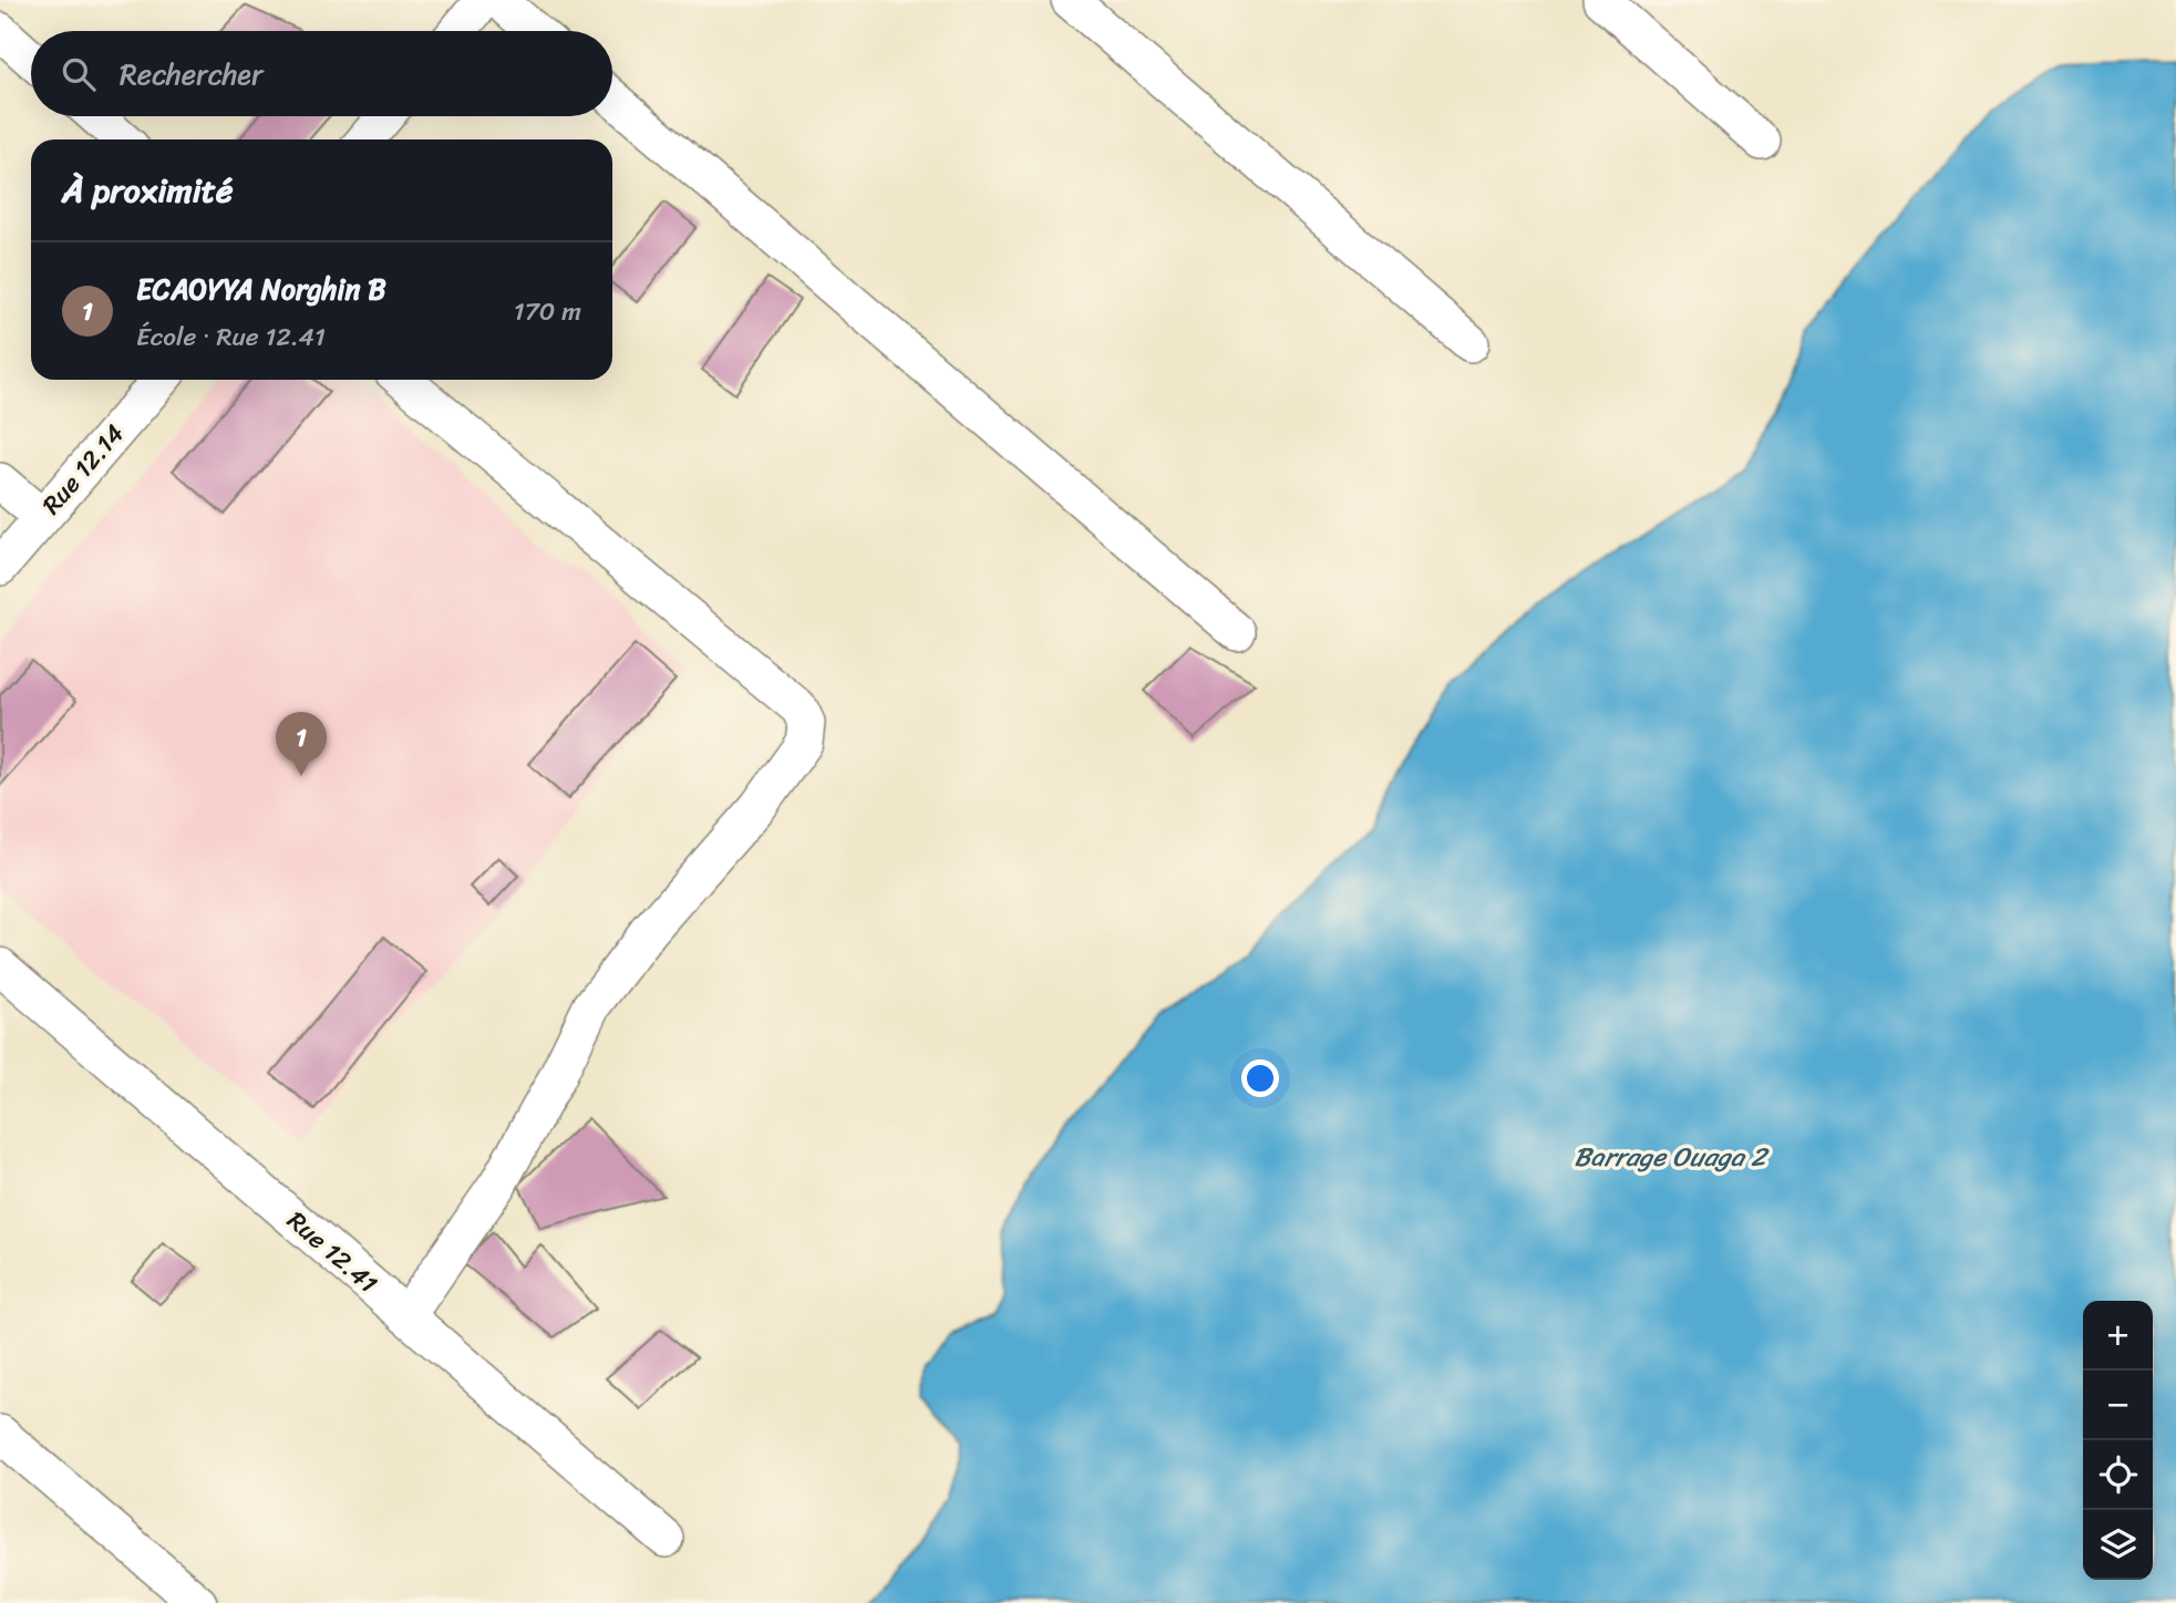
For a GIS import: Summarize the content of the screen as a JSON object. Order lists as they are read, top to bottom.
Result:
{
  "streets": {
    "street": ["Rue 12.14", "Rue 12.41"]
  },
  "water": ["Barrage Ouaga 2"],
  "page": {
    "search": "Rechercher",
    "heading": "À proximité",
    "list": [
      {
        "mark": "1",
        "name": "ECAOYYA Norghin B",
        "note": "École · Rue 12.41",
        "value": "170 m"
      }
    ],
    "pins": "1",
    "map_buttons": ["+", "−"]
  }
}
